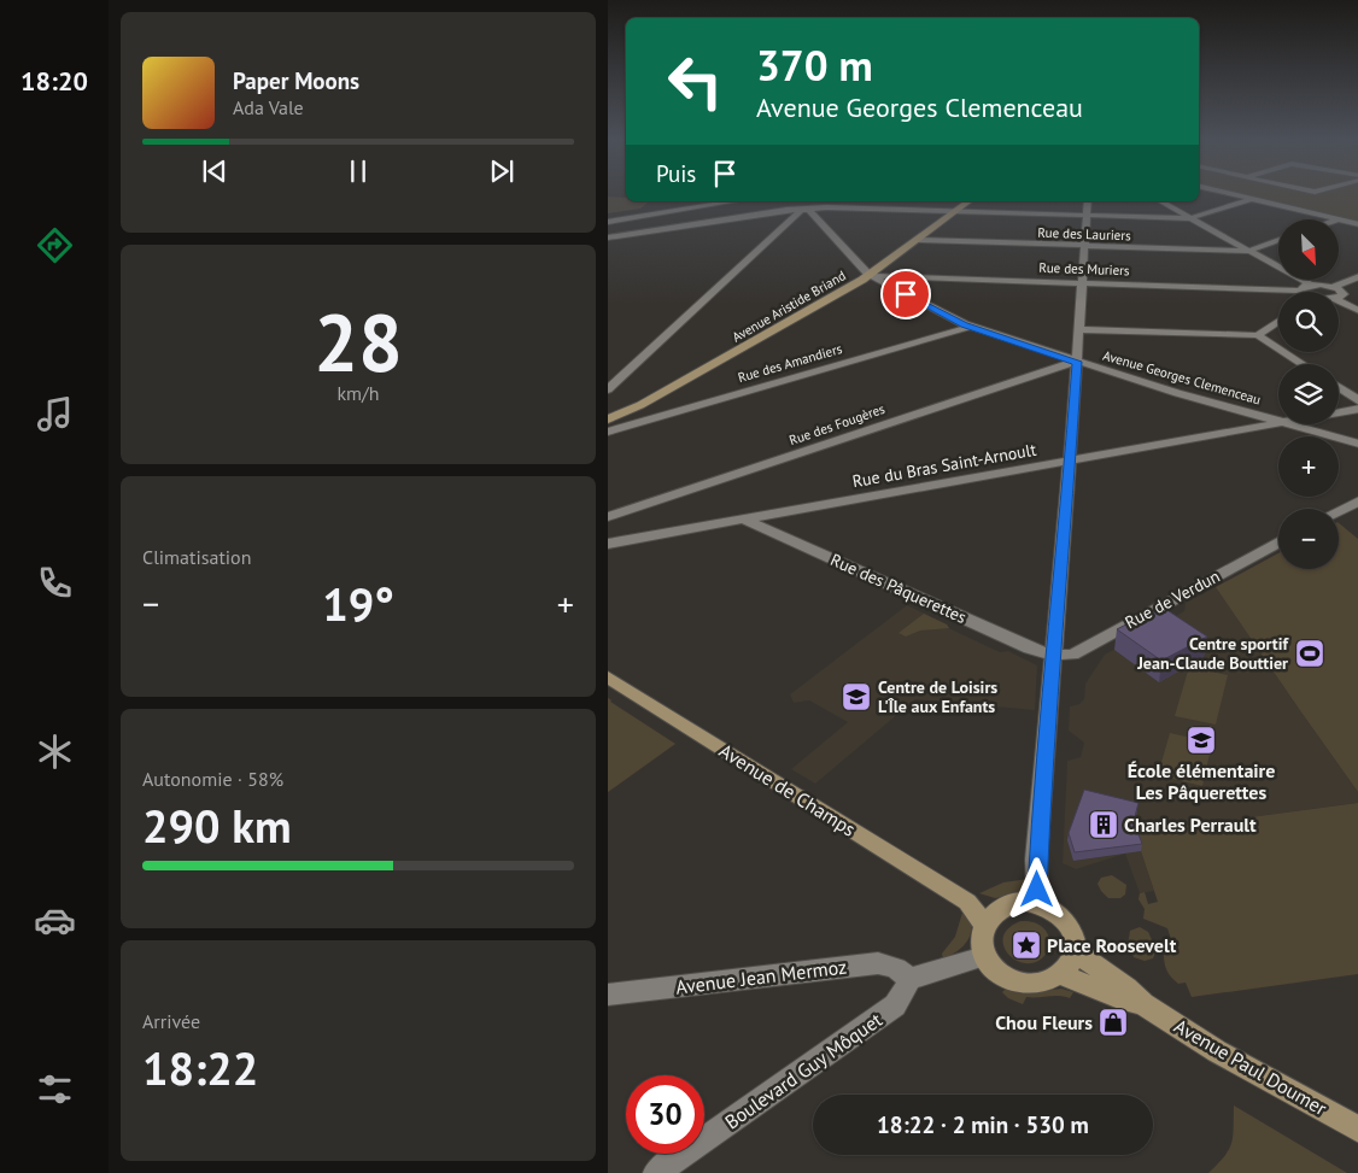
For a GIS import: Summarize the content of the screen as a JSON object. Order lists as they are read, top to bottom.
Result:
{
  "streets": {
    "street": [
      "Rue des Lauriers",
      "Rue des Muriers",
      "Avenue Aristide Briand",
      "Rue des Amandiers",
      "Avenue Georges Clemenceau",
      "Rue des Fougères",
      "Rue du Bras Saint-Arnoult",
      "Rue des Pâquerettes",
      "Rue de Verdun",
      "Avenue de Champs",
      "Avenue Jean Mermoz",
      "Avenue Paul Doumer",
      "Boulevard Guy Môquet"
    ]
  },
  "crossings": [
    ["Rue des Lauriers", "Avenue Aristide Briand"],
    ["Rue des Muriers", "Avenue Aristide Briand"],
    ["Rue des Muriers", "Avenue Georges Clemenceau"],
    ["Avenue Aristide Briand", "Rue des Amandiers"],
    ["Avenue Aristide Briand", "Avenue Georges Clemenceau"],
    ["Rue des Amandiers", "Avenue Georges Clemenceau"],
    ["Avenue Georges Clemenceau", "Rue des Fougères"],
    ["Rue du Bras Saint-Arnoult", "Rue des Pâquerettes"],
    ["Rue des Pâquerettes", "Rue de Verdun"],
    ["Avenue de Champs", "Avenue Paul Doumer"],
    ["Avenue Jean Mermoz", "Boulevard Guy Môquet"]
  ],
  "places": {
    "sports": ["Centre sportif Jean-Claude Bouttier"],
    "school or university": ["Centre de Loisirs L'Île aux Enfants", "École élémentaire Les Pâquerettes"],
    "building": ["Charles Perrault"],
    "place": ["Place Roosevelt"],
    "shop": ["Chou Fleurs"]
  },
  "north": "bottom right",
  "page": {
    "tabs": "18:20",
    "turn": ["370 m", "Avenue Georges Clemenceau"],
    "song": ["Paper Moons", "Ada Vale"],
    "then": "Puis",
    "map_buttons": ["+", "−"],
    "tile": [
      ["28", "km/h"],
      "Climatisation",
      ["Autonomie · 58%", "290 km"],
      ["Arrivée", "18:22"]
    ],
    "heat": ["−", "19°", "+"],
    "limit": "30",
    "trip": "18:22 · 2 min · 530 m"
  }
}
